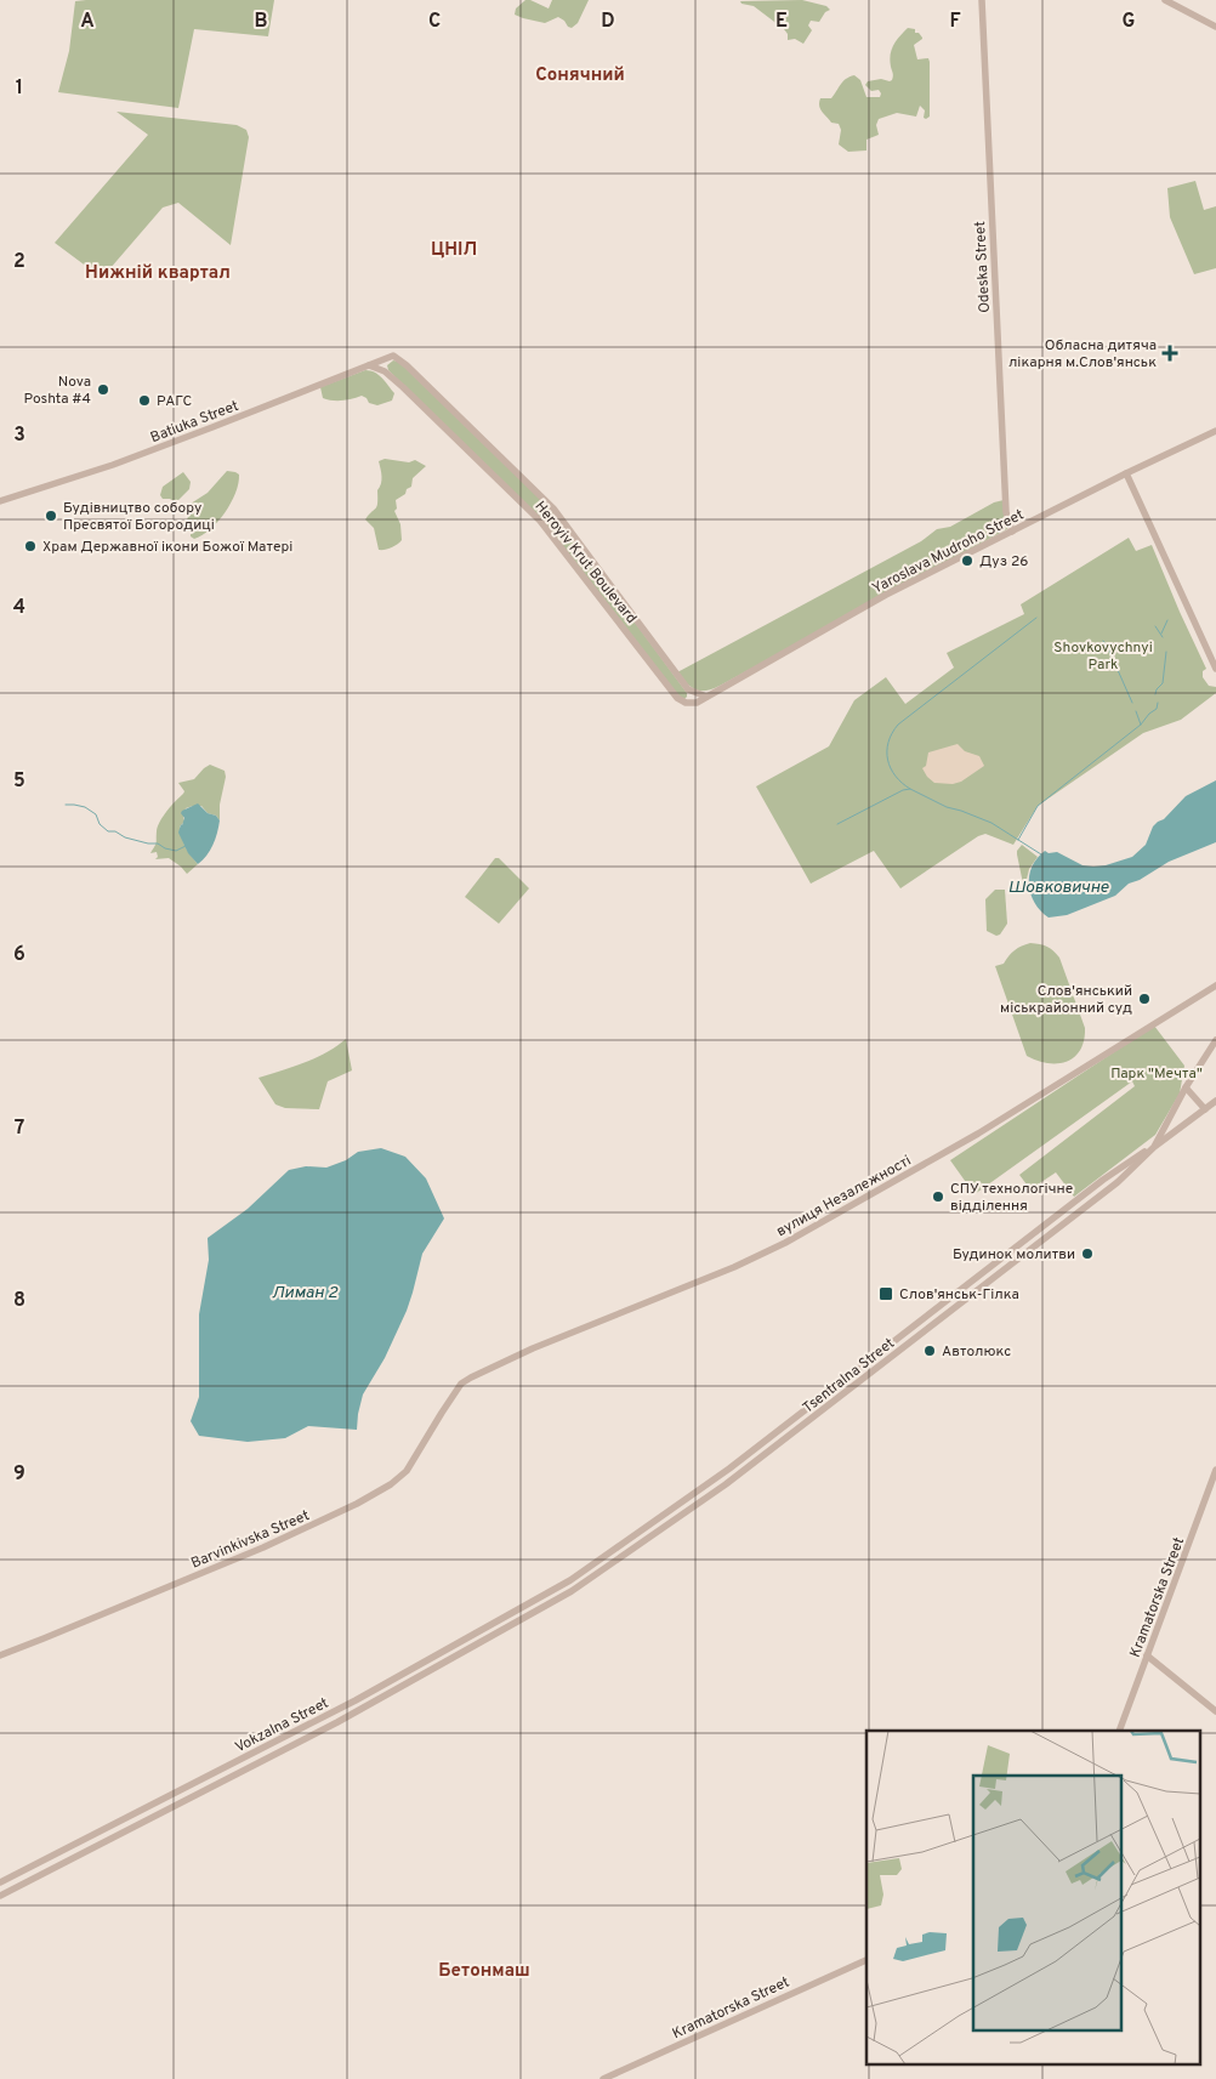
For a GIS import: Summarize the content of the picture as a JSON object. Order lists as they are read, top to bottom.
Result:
{
  "streets": {
    "street": [
      "Odeska Street",
      "Batiuka Street",
      "Yaroslava Mudroho Street",
      "Heroyiv Krut Boulevard",
      "вулиця Незалежності",
      "Tsentralna Street",
      "Barvinkivska Street",
      "Kramatorska Street",
      "Vokzalna Street"
    ]
  },
  "crossings": [
    ["Odeska Street", "Yaroslava Mudroho Street"],
    ["Batiuka Street", "Heroyiv Krut Boulevard"],
    ["Yaroslava Mudroho Street", "Heroyiv Krut Boulevard"],
    ["вулиця Незалежності", "Barvinkivska Street"],
    ["Tsentralna Street", "Vokzalna Street"]
  ],
  "districts": [
    "Сонячний",
    "ЦНІЛ",
    "Нижній квартал",
    "Бетонмаш"
  ],
  "water": ["Шовковичне", "Лиман 2"],
  "parks": ["Shovkovychnyi Park", "Парк \"Мечта\""],
  "places": {
    "health": ["Обласна дитяча лікарня м.Слов'янськ"],
    "other": [
      "Nova Poshta #4",
      "РАГС",
      "Будівництво собору Пресвятої Богородиці",
      "Храм Державної ікони Божої Матері",
      "Дуз 26",
      "Слов'янський міськрайонний суд",
      "СПУ технологічне відділення",
      "Будинок молитви",
      "Автолюкс"
    ],
    "transit": ["Слов'янськ-Гілка"]
  },
  "grid": {
    "columns": [
      "A",
      "B",
      "C",
      "D",
      "E",
      "F",
      "G"
    ],
    "rows": [
      "1",
      "2",
      "3",
      "4",
      "5",
      "6",
      "7",
      "8",
      "9"
    ]
  }
}
